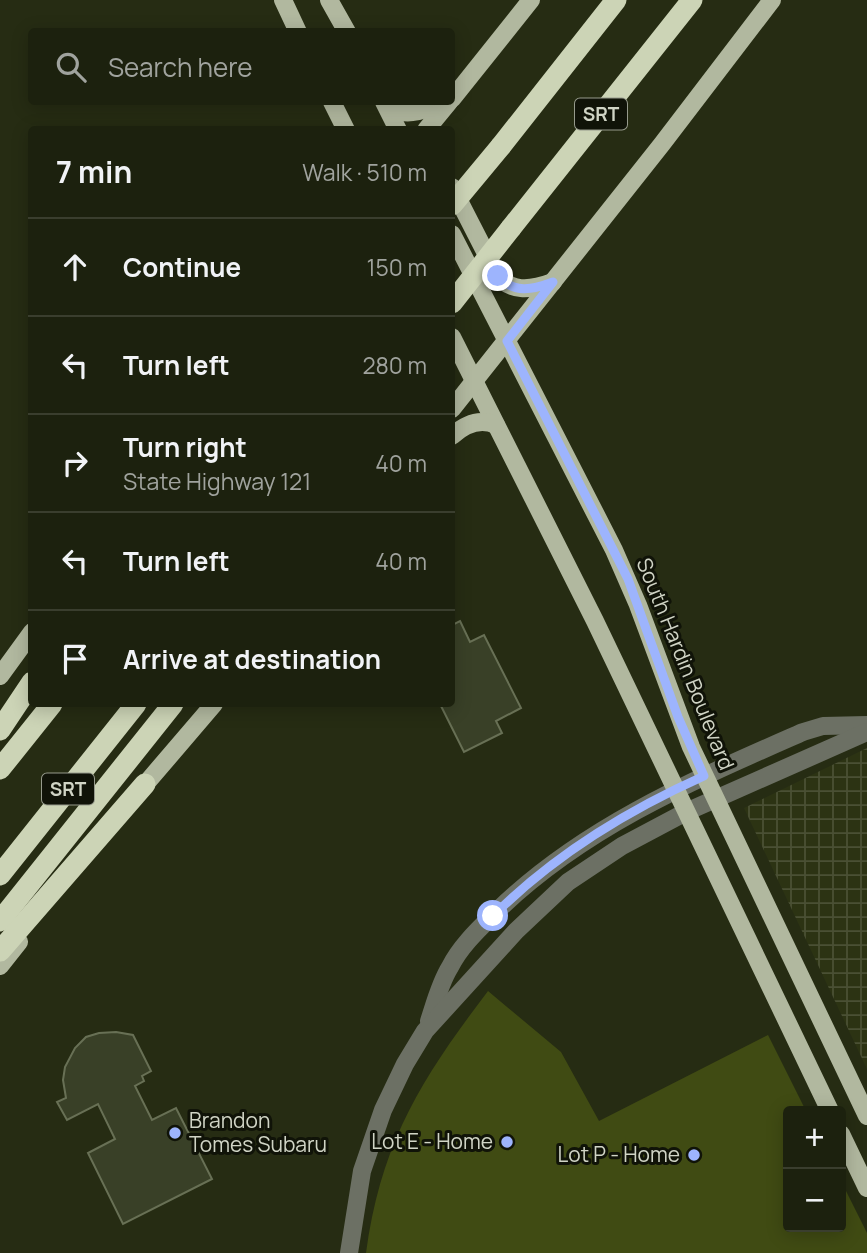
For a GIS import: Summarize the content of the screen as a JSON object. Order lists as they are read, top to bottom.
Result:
{
  "streets": {
    "highway": ["SRT"],
    "main road": ["South Hardin Boulevard"]
  },
  "places": ["Brandon Tomes Subaru", "Lot E - Home", "Lot P - Home"],
  "page": {
    "search": "Search here",
    "heading": ["7 min", "Walk · 510 m"],
    "list": [
      ["Continue", "150 m"],
      ["Turn left", "280 m"],
      ["Turn right", "State Highway 121", "40 m"],
      ["Turn left", "40 m"],
      "Arrive at destination"
    ],
    "map_buttons": ["+", "−"]
  }
}
